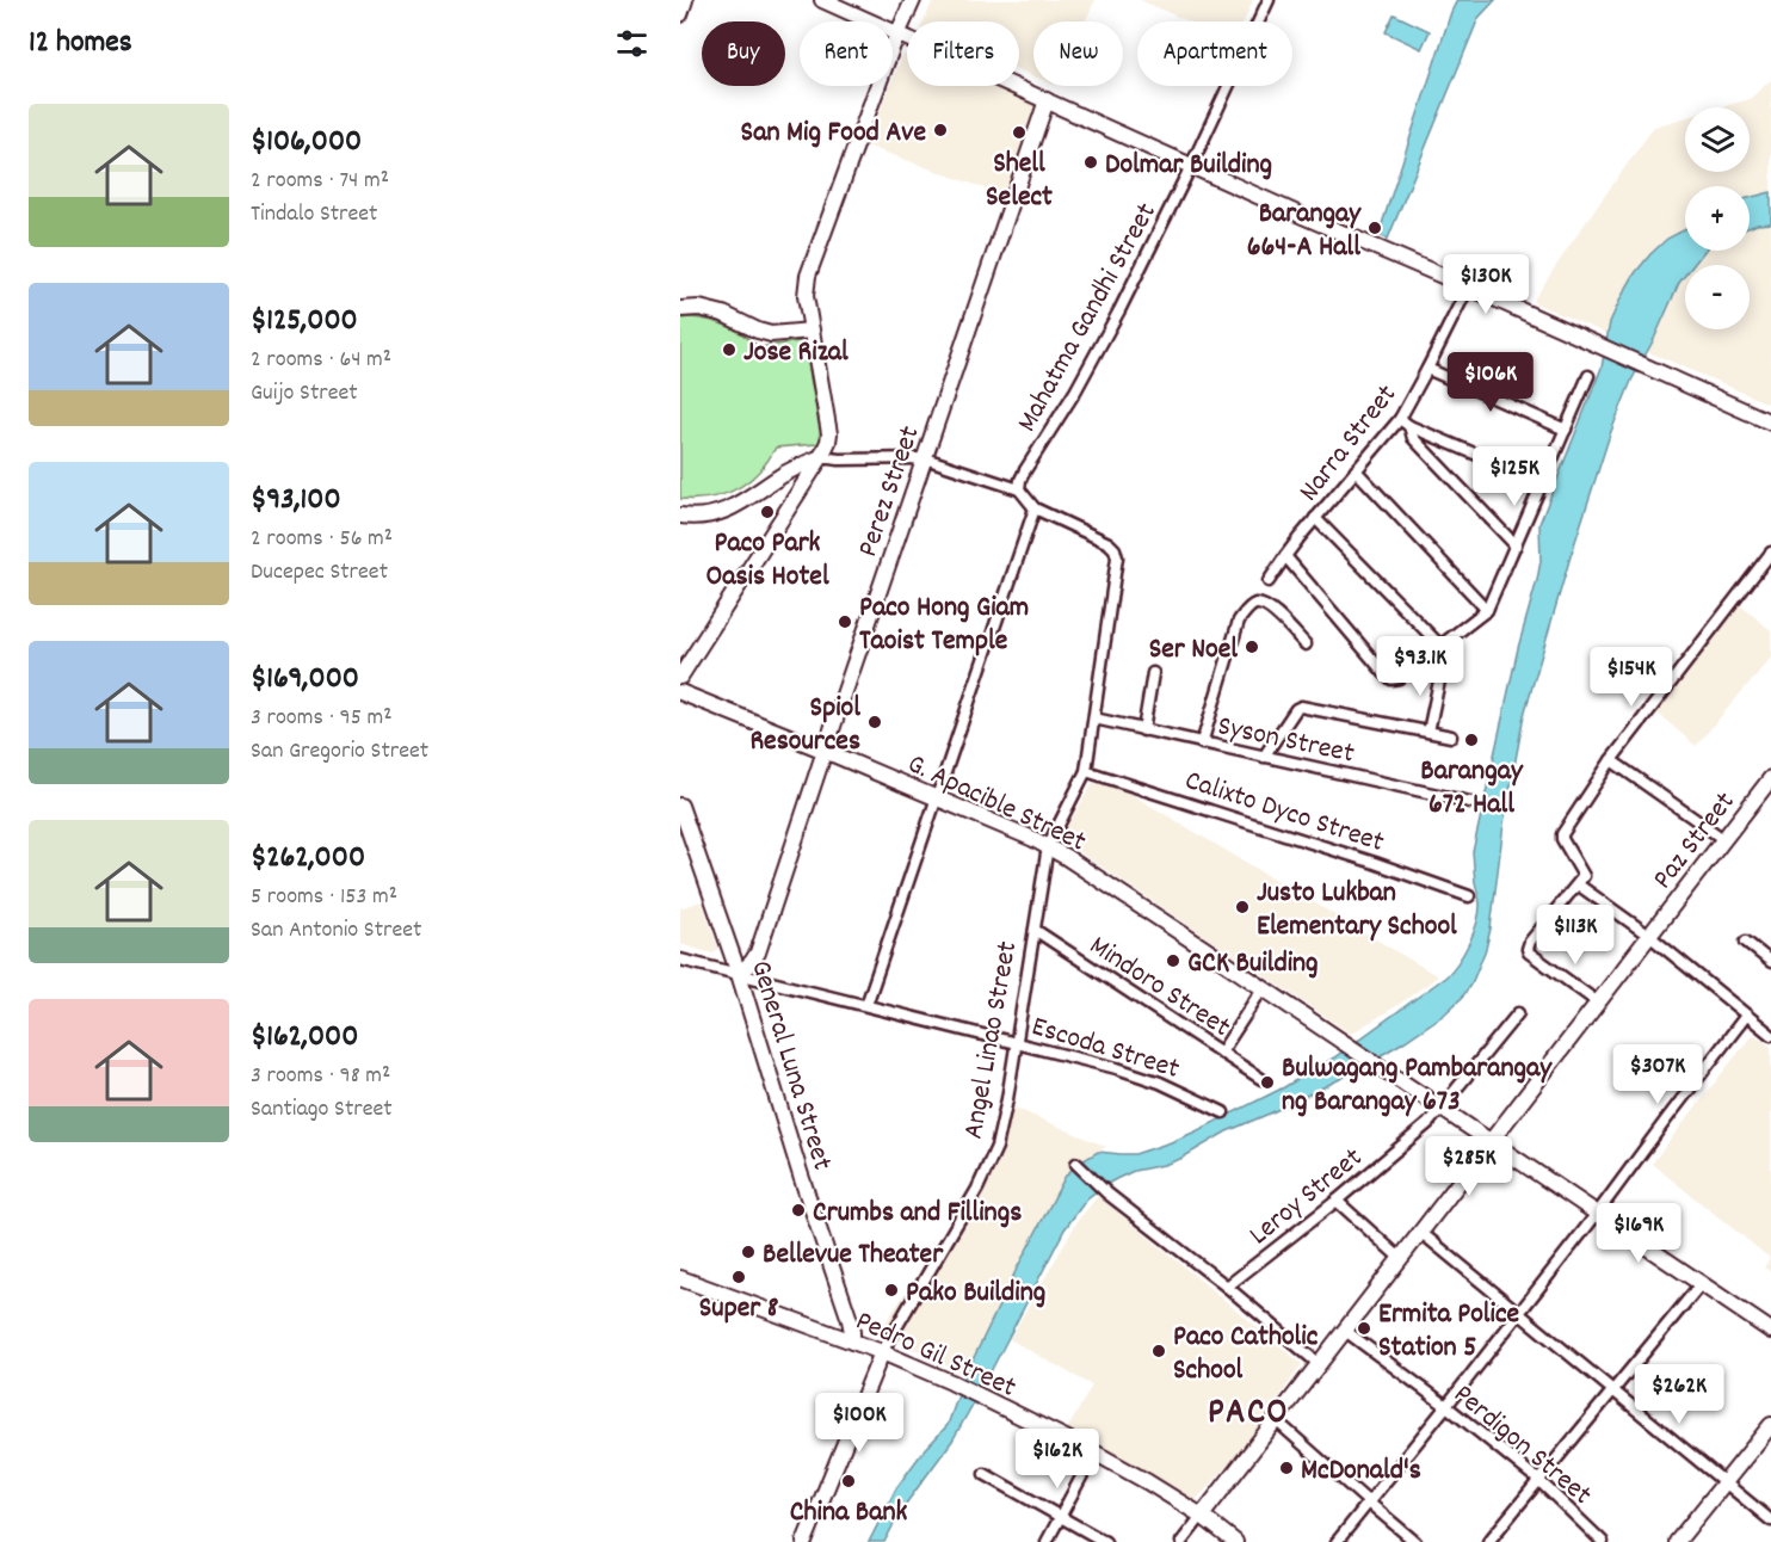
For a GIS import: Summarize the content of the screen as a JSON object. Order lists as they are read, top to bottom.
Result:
{
  "streets": {
    "main road": [
      "Perez Street",
      "G. Apacible Street",
      "Paz Street",
      "Angel Linao Street",
      "General Luna Street",
      "Pedro Gil Street"
    ],
    "street": [
      "Mahatma Gandhi Street",
      "Narra Street",
      "Syson Street",
      "Calixto Dyco Street",
      "Mindoro Street",
      "Escoda Street",
      "Leroy Street",
      "Perdigon Street"
    ]
  },
  "crossings": [
    ["Perez Street", "G. Apacible Street"],
    ["Perez Street", "Escoda Street"],
    ["Perez Street", "General Luna Street"],
    ["Syson Street", "Angel Linao Street"],
    ["G. Apacible Street", "Paz Street"],
    ["G. Apacible Street", "Angel Linao Street"],
    ["G. Apacible Street", "Leroy Street"],
    ["Calixto Dyco Street", "Angel Linao Street"],
    ["Paz Street", "Pedro Gil Street"],
    ["Paz Street", "Perdigon Street"],
    ["Mindoro Street", "Angel Linao Street"],
    ["Angel Linao Street", "Escoda Street"],
    ["Angel Linao Street", "Pedro Gil Street"],
    ["Escoda Street", "General Luna Street"],
    ["General Luna Street", "Pedro Gil Street"]
  ],
  "districts": ["PACO"],
  "places": [
    "San Mig Food Ave",
    "Shell Select",
    "Dolmar Building",
    "Barangay 664-A Hall",
    "Jose Rizal",
    "Paco Park Oasis Hotel",
    "Paco Hong Giam Taoist Temple",
    "Ser Noel",
    "Spiol Resources",
    "Barangay 672 Hall",
    "Justo Lukban Elementary School",
    "GCK Building",
    "Bulwagang Pambarangay ng Barangay 673",
    "Crumbs and Fillings",
    "Bellevue Theater",
    "Super 8",
    "Pako Building",
    "Ermita Police Station 5",
    "Paco Catholic School",
    "McDonald's",
    "China Bank"
  ],
  "page": {
    "heading": "12 homes",
    "chip": [
      "Buy",
      "Rent",
      "Filters",
      "New",
      "Apartment"
    ],
    "list": [
      {
        "name": "$106,000",
        "note": "2 rooms · 74 m² · Tindalo Street"
      },
      {
        "name": "$125,000",
        "note": "2 rooms · 64 m² · Guijo Street"
      },
      {
        "name": "$93,100",
        "note": "2 rooms · 56 m² · Ducepec Street"
      },
      {
        "name": "$169,000",
        "note": "3 rooms · 95 m² · San Gregorio Street"
      },
      {
        "name": "$262,000",
        "note": "5 rooms · 153 m² · San Antonio Street"
      },
      {
        "name": "$162,000",
        "note": "3 rooms · 98 m² · Santiago Street"
      }
    ],
    "map_buttons": ["+", "−"],
    "price": [
      "$130K",
      "$106K",
      "$125K",
      "$93.1K",
      "$154K",
      "$113K",
      "$307K",
      "$285K",
      "$169K",
      "$262K",
      "$100K",
      "$162K"
    ]
  }
}
